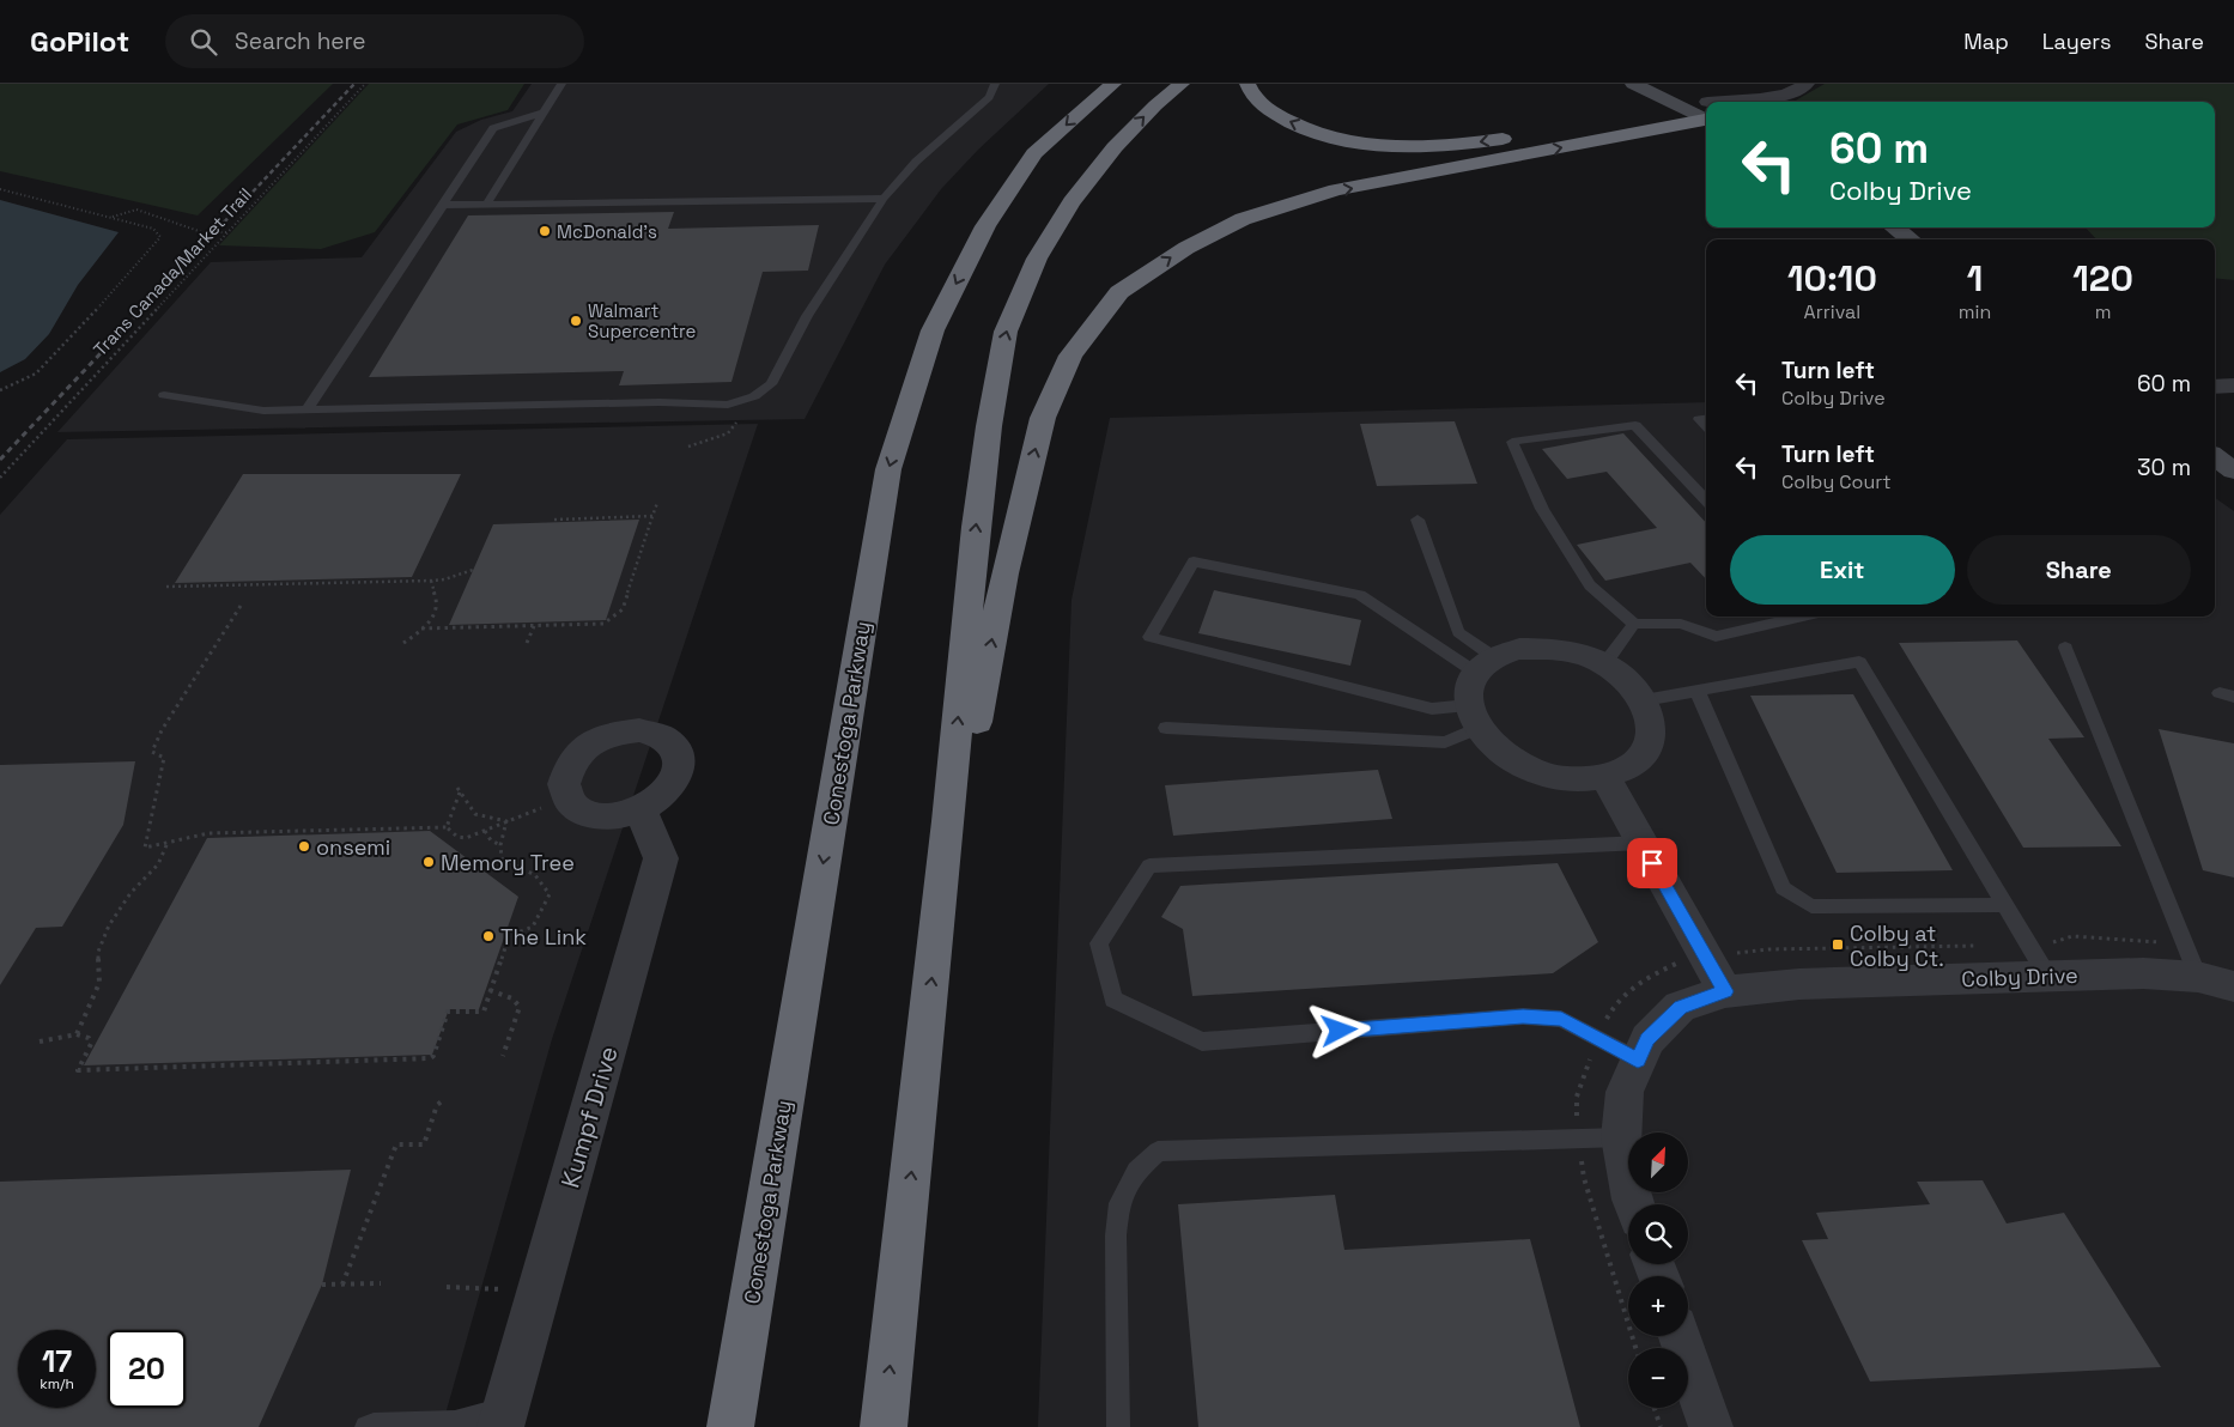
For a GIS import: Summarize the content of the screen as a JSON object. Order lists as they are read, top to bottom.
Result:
{
  "streets": {
    "highway": ["Conestoga Parkway"],
    "street": ["Colby Drive", "Kumpf Drive"],
    "path": ["Trans Canada/Market Trail"]
  },
  "places": {
    "other": [
      "McDonald's",
      "Walmart Supercentre",
      "onsemi",
      "Memory Tree",
      "The Link"
    ],
    "transit": ["Colby at Colby Ct."]
  },
  "north": "top right",
  "page": {
    "header": "GoPilot",
    "search": "Search here",
    "nav": ["Map", "Layers", "Share"],
    "turn": ["60 m", "Colby Drive"],
    "eta": [
      "10:10",
      "Arrival",
      "1",
      "min",
      "120",
      "m"
    ],
    "list": [
      {
        "name": "Turn left",
        "note": "Colby Drive",
        "value": "60 m"
      },
      {
        "name": "Turn left",
        "note": "Colby Court",
        "value": "30 m"
      }
    ],
    "buttons": ["Exit", "Share"],
    "map_buttons": ["+", "−"],
    "speed": "17 km/h",
    "limit": "20"
  }
}
